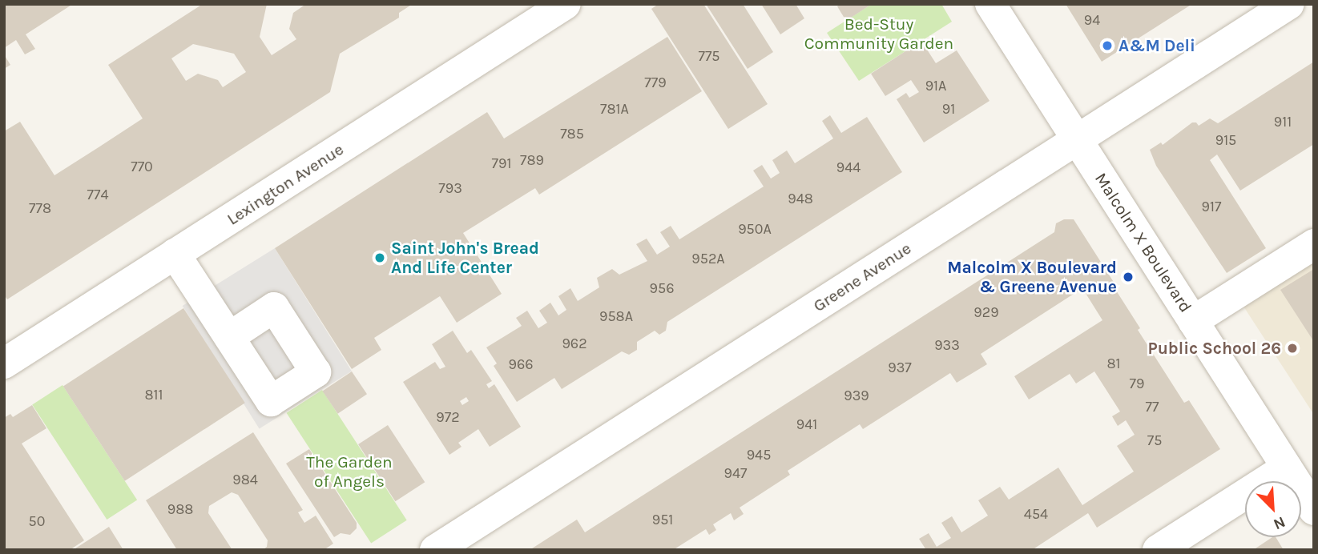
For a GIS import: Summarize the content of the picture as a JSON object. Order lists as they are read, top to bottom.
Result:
{
  "streets": {
    "street": ["Lexington Avenue", "Malcolm X Boulevard", "Greene Avenue"]
  },
  "crossings": [
    ["Malcolm X Boulevard", "Greene Avenue"]
  ],
  "parks": ["Bed-Stuy Community Garden", "The Garden of Angels"],
  "places": [
    "A&M Deli",
    "Saint John's Bread And Life Center",
    "Malcolm X Boulevard & Greene Avenue",
    "Public School 26"
  ],
  "house_numbers": [
    "94",
    "775",
    "779",
    "91A",
    "781A",
    "91",
    "911",
    "785",
    "915",
    "789",
    "791",
    "770",
    "944",
    "793",
    "774",
    "948",
    "917",
    "778",
    "950A",
    "952A",
    "956",
    "929",
    "958A",
    "962",
    "933",
    "81",
    "966",
    "937",
    "79",
    "811",
    "939",
    "77",
    "972",
    "941",
    "75",
    "945",
    "947",
    "984",
    "988",
    "454",
    "951",
    "50"
  ],
  "north": "bottom right"
}
